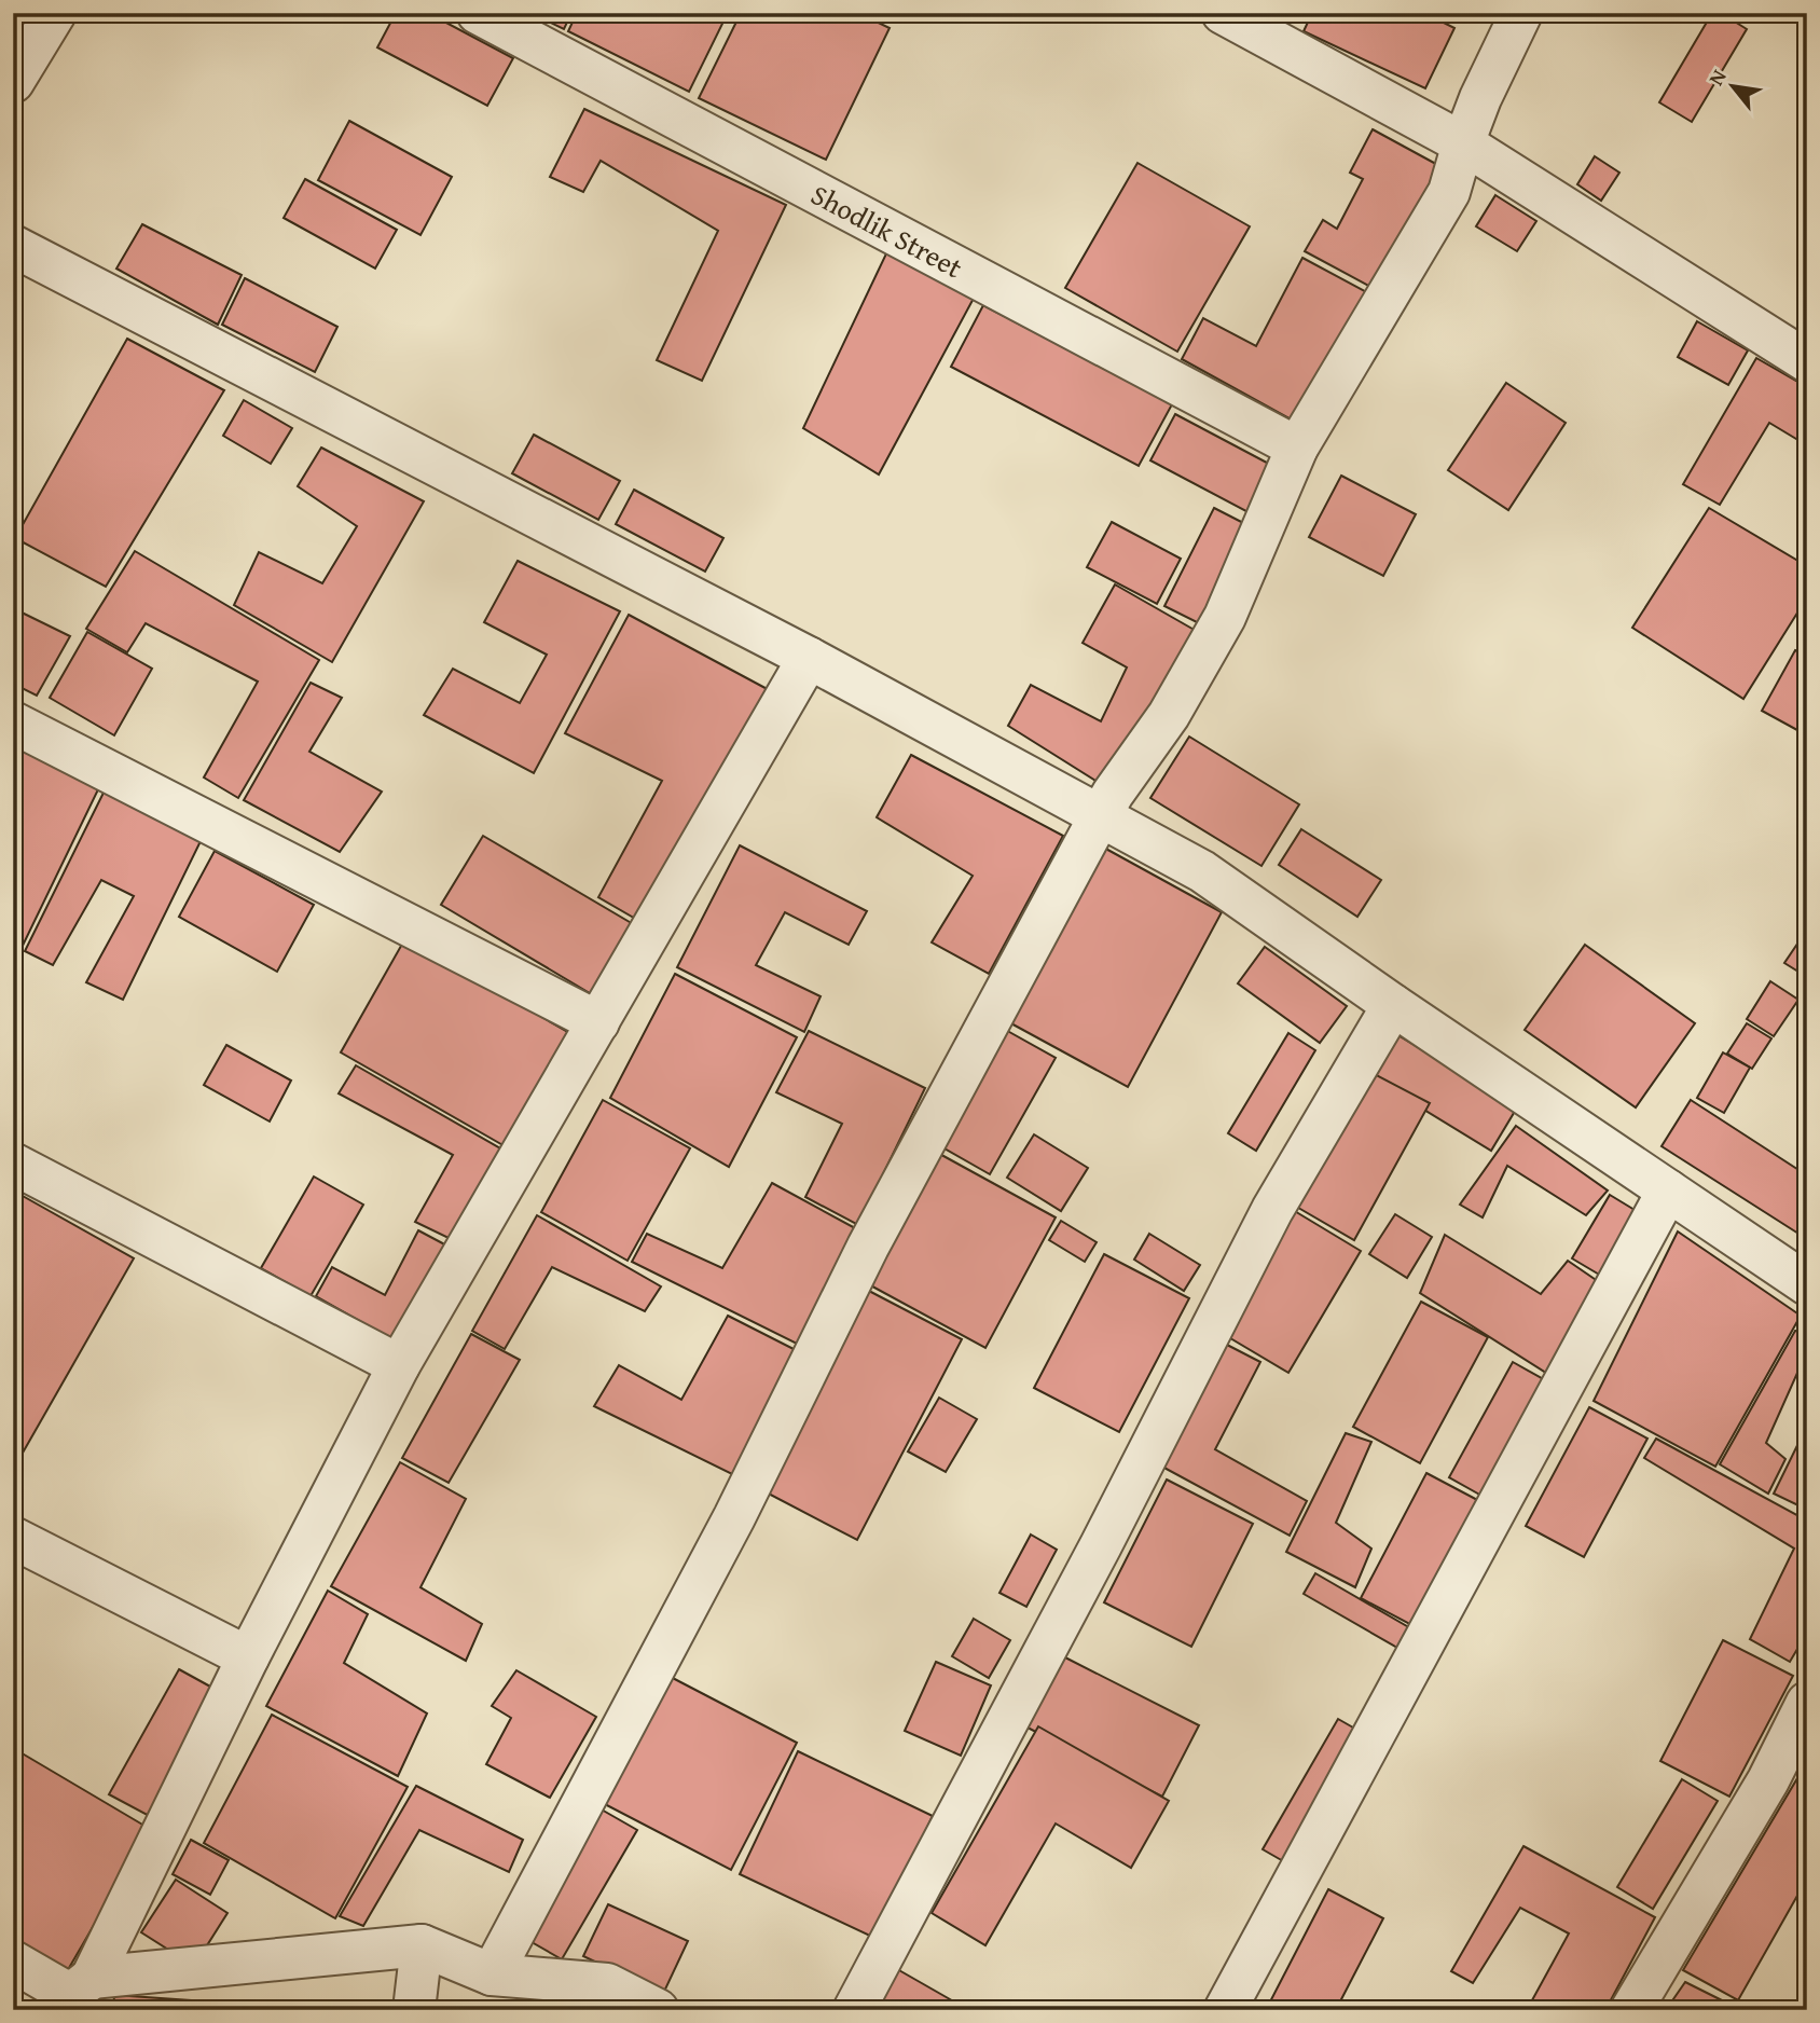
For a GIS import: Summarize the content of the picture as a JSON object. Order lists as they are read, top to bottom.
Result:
{
  "streets": {
    "street": ["Shodlik Street"]
  },
  "north": "top left"
}
